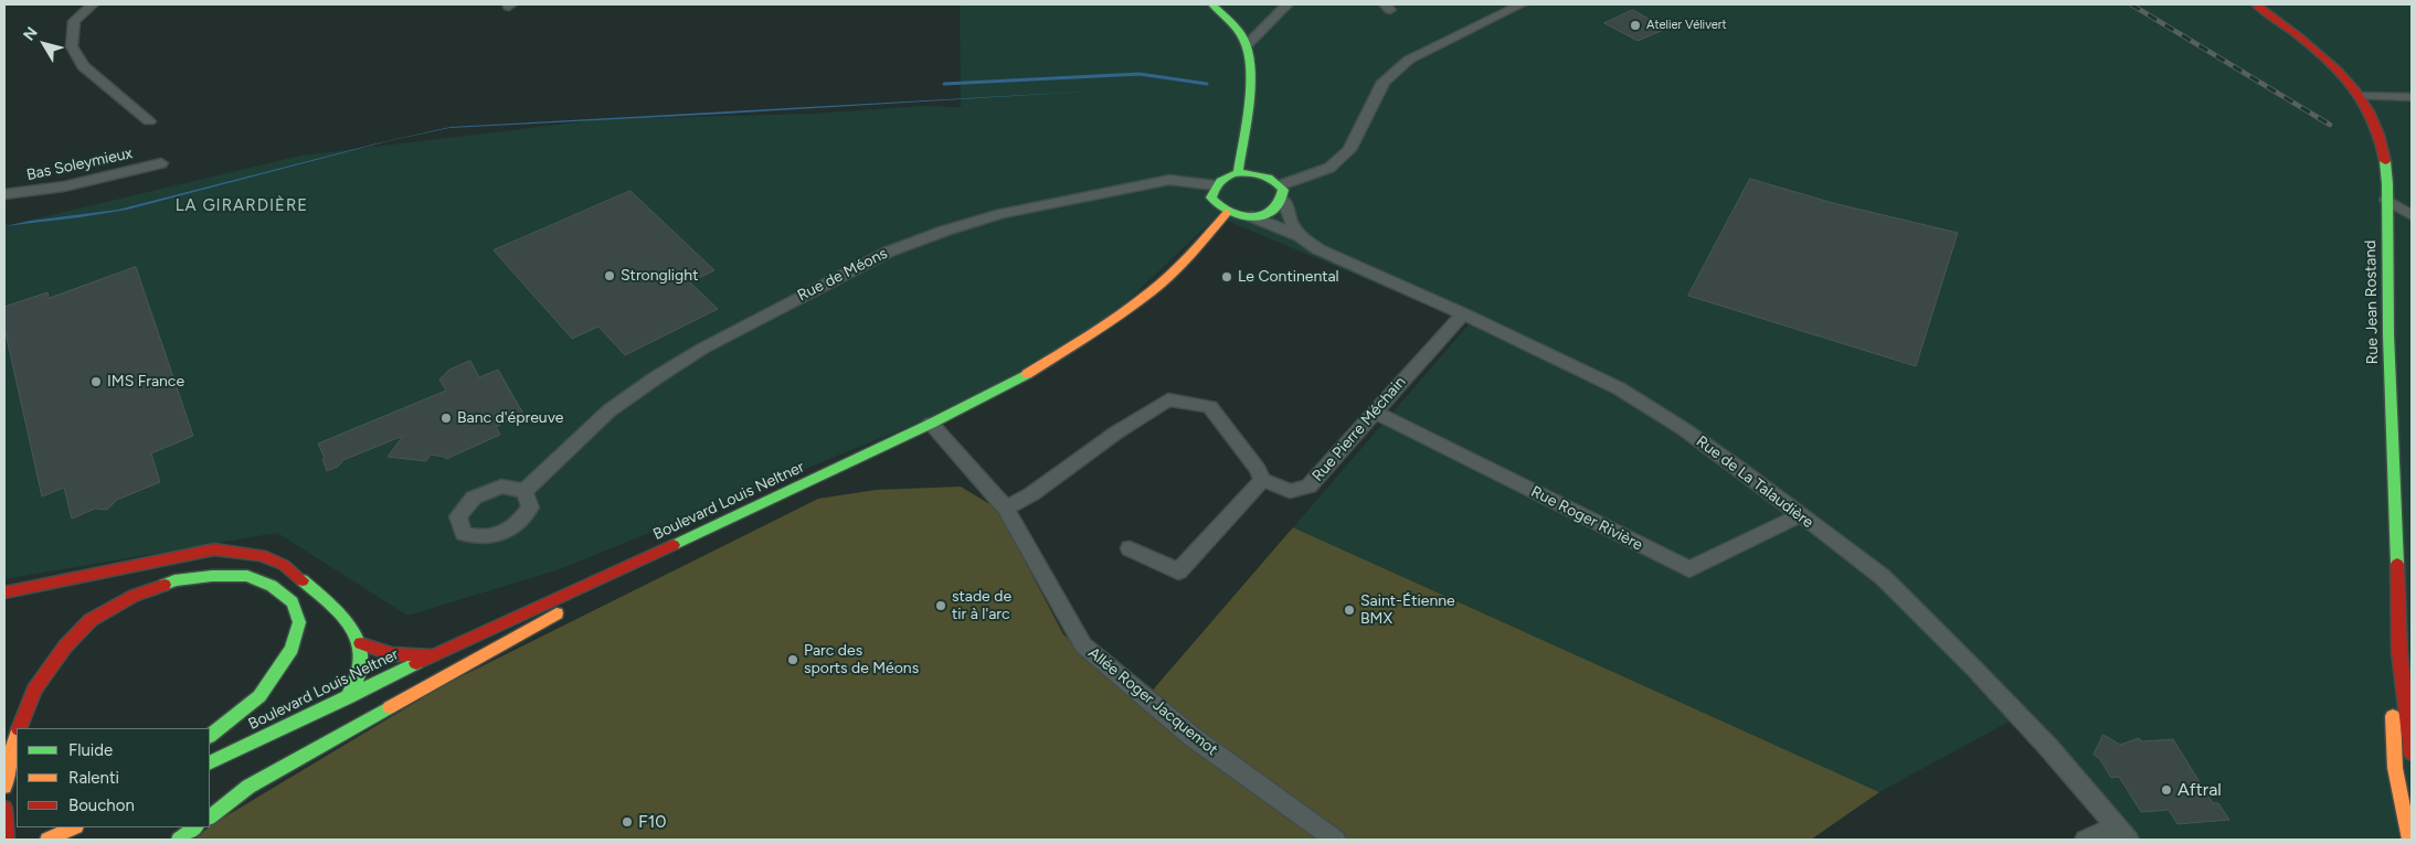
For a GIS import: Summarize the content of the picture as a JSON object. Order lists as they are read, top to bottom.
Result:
{
  "streets": {
    "street": [
      "Bas Soleymieux",
      "Rue de Méons",
      "Rue Jean Rostand",
      "Rue Pierre Méchain",
      "Rue de La Talaudière",
      "Boulevard Louis Neltner",
      "Rue Roger Rivière",
      "Allée Roger Jacquemot"
    ]
  },
  "crossings": [
    ["Rue de Méons", "Rue de La Talaudière"],
    ["Rue de Méons", "Boulevard Louis Neltner"],
    ["Rue Pierre Méchain", "Rue de La Talaudière"],
    ["Rue Pierre Méchain", "Rue Roger Rivière"],
    ["Rue de La Talaudière", "Boulevard Louis Neltner"],
    ["Rue de La Talaudière", "Rue Roger Rivière"],
    ["Boulevard Louis Neltner", "Allée Roger Jacquemot"]
  ],
  "districts": ["LA GIRARDIÈRE"],
  "places": [
    "Atelier Vélivert",
    "Stronglight",
    "Le Continental",
    "IMS France",
    "Banc d'épreuve",
    "stade de tir à l'arc",
    "Saint-Étienne BMX",
    "Parc des sports de Méons",
    "Aftral",
    "F10"
  ],
  "legend": ["Fluide", "Ralenti", "Bouchon"],
  "north": "top left"
}
